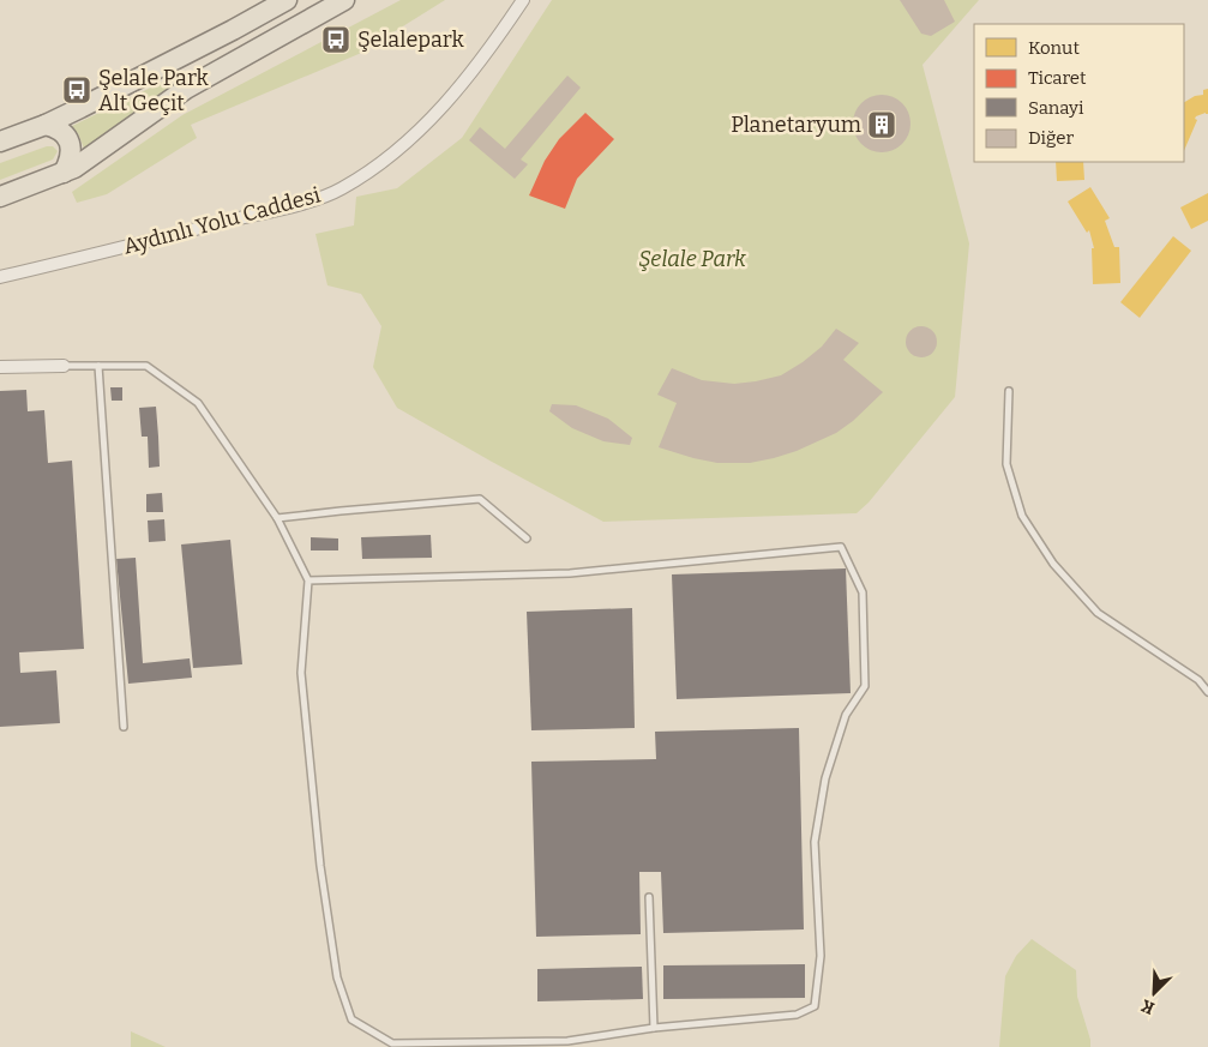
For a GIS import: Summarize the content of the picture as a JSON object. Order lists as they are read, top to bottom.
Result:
{
  "streets": {
    "street": ["Aydınlı Yolu Caddesi"]
  },
  "parks": ["Şelale Park"],
  "places": {
    "bus stop": ["Şelalepark", "Şelale Park Alt Geçit"],
    "building": ["Planetaryum"]
  },
  "legend": [
    "Konut",
    "Ticaret",
    "Sanayi",
    "Diğer"
  ],
  "north": "bottom left"
}
